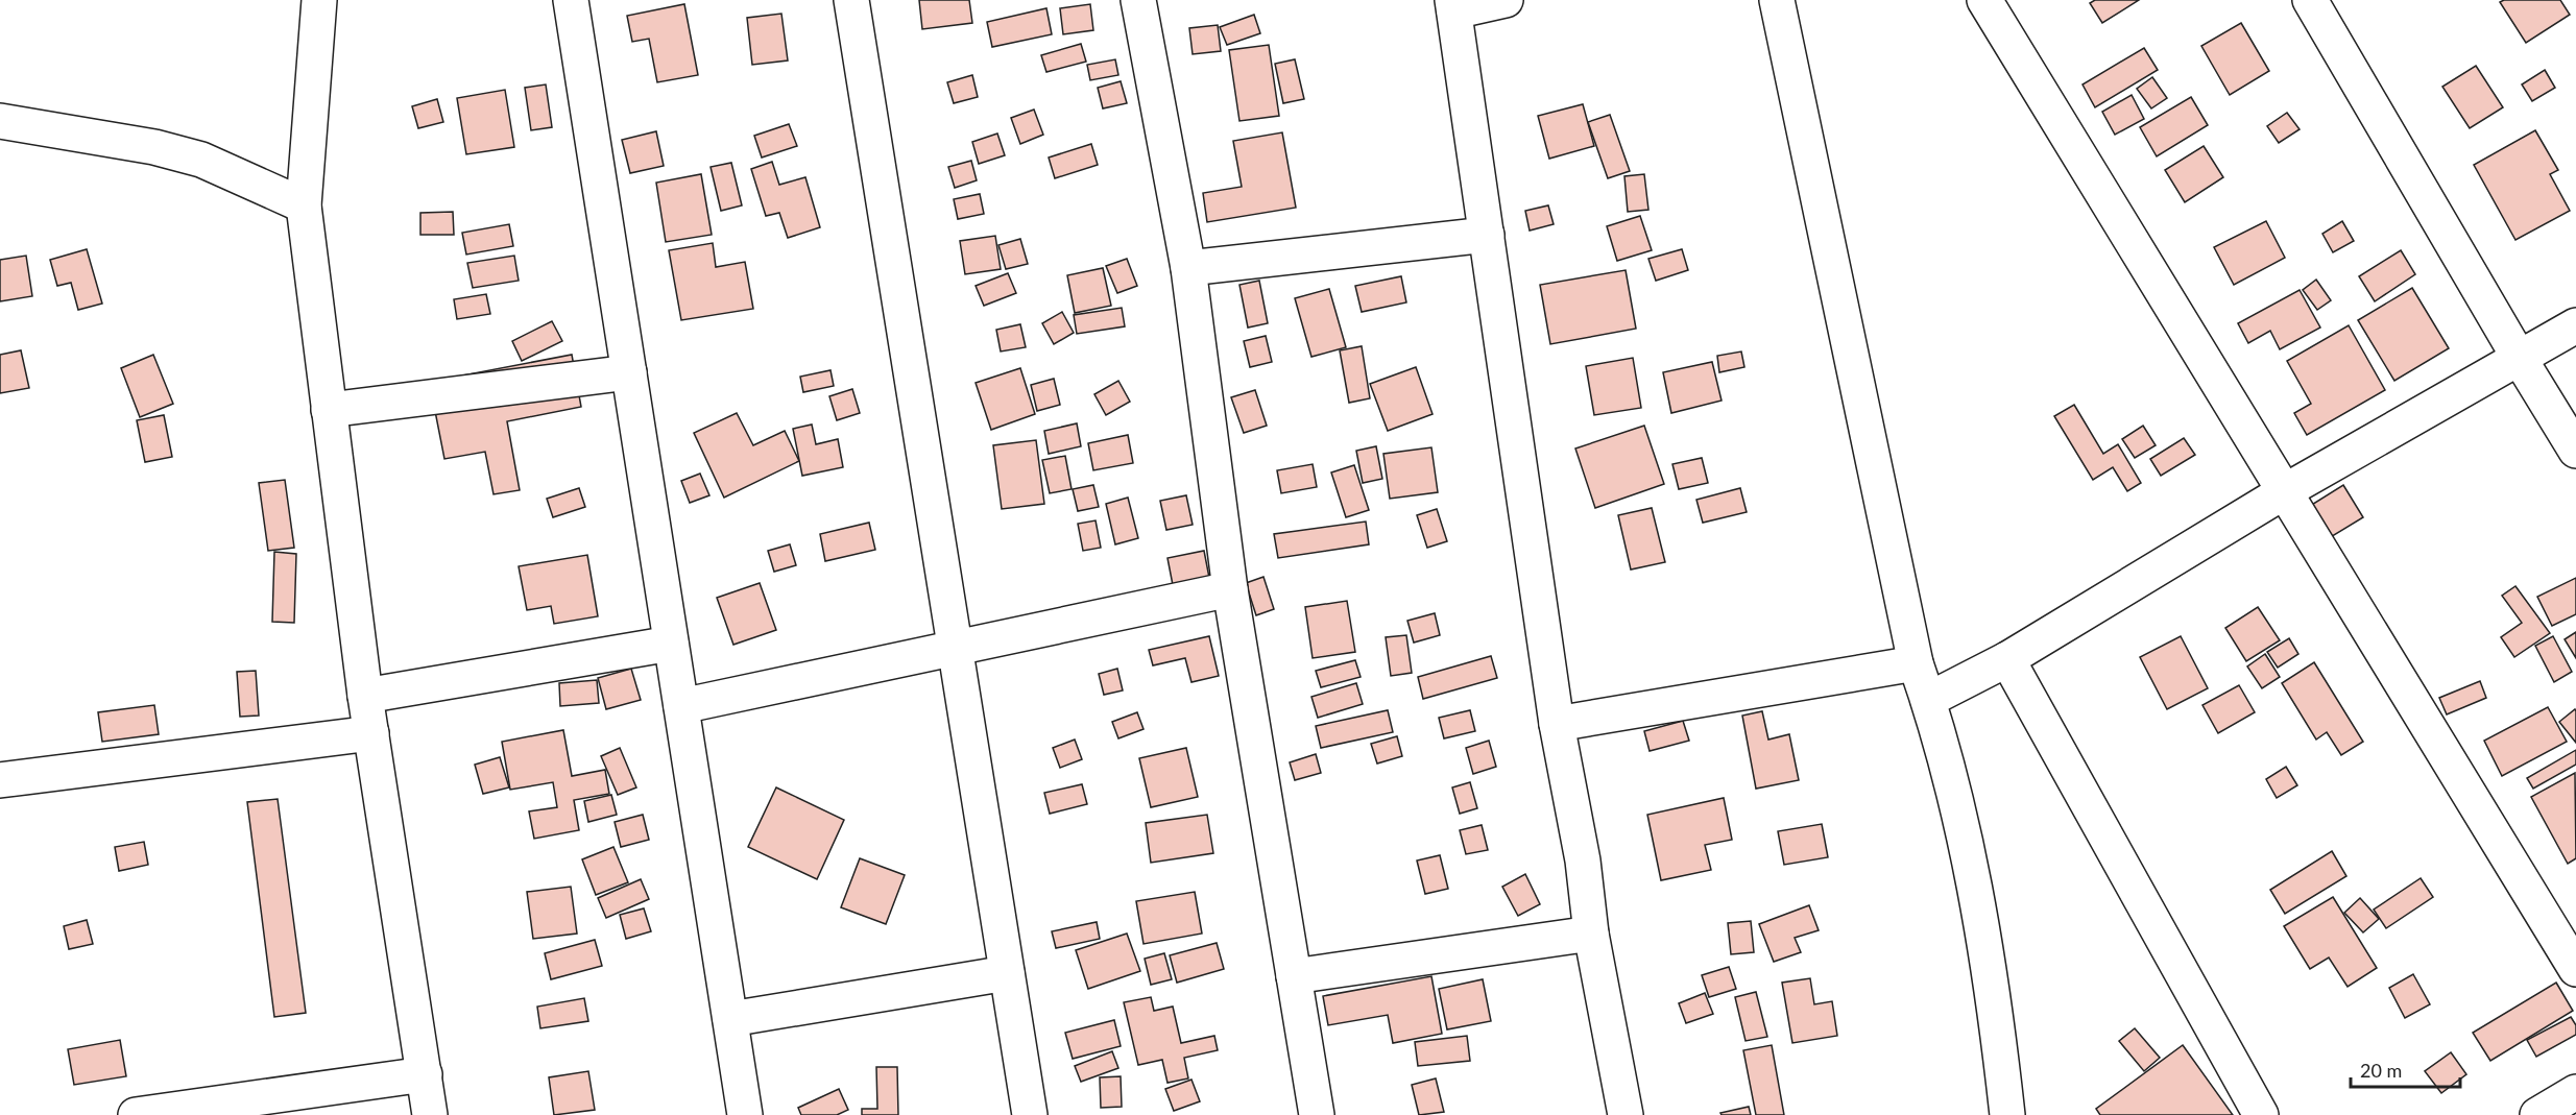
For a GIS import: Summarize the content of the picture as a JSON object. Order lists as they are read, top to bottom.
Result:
{
  "scale_bar": "20 m"
}
